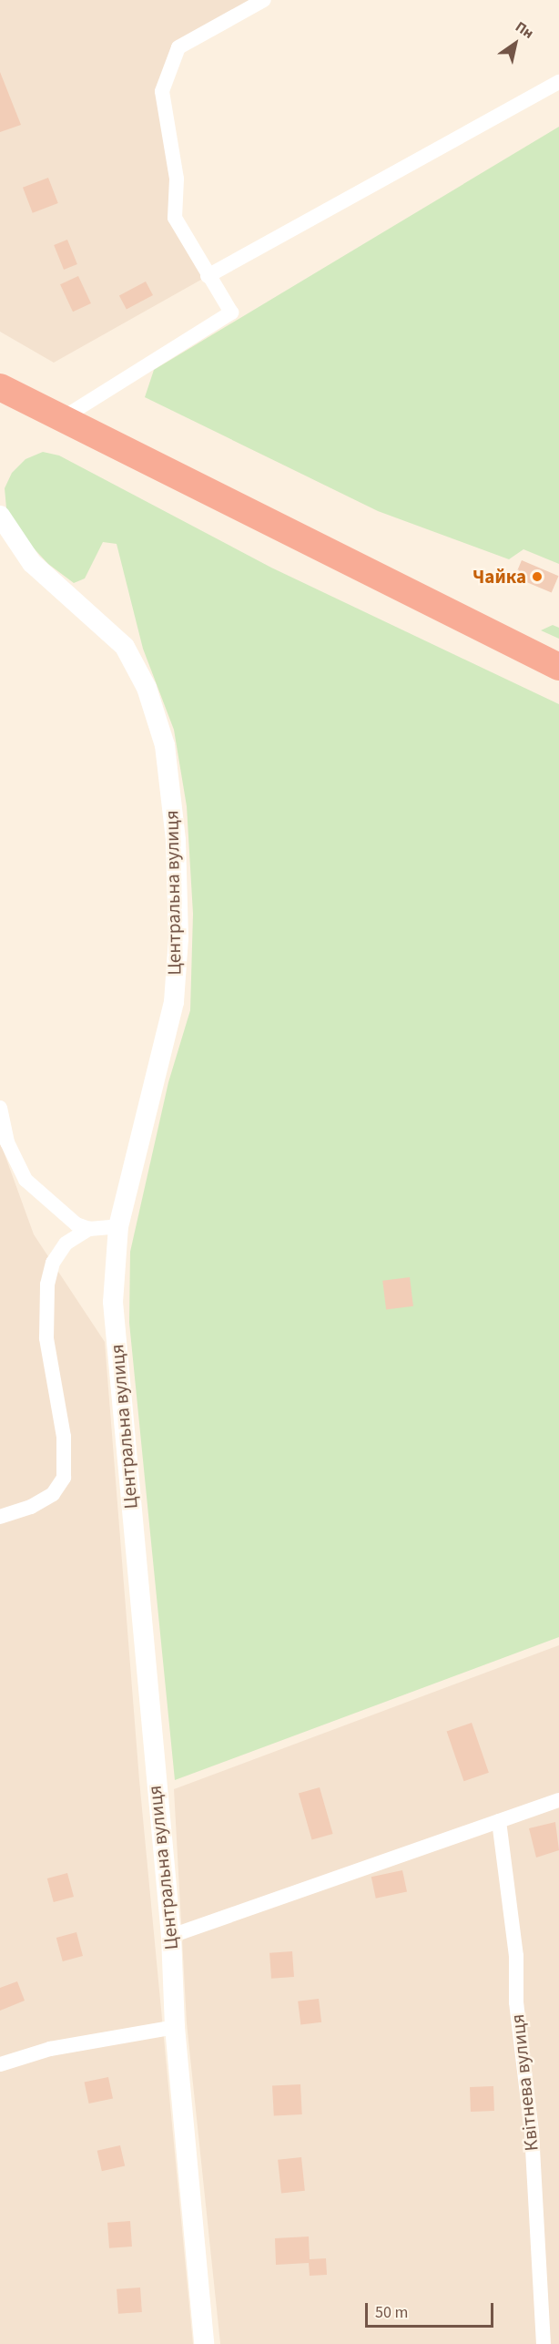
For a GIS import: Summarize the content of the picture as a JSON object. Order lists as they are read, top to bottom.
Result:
{
  "streets": {
    "street": ["Центральна вулиця", "Квітнева вулиця"]
  },
  "places": ["Чайка"],
  "scale_bar": "50 m",
  "north": "top right"
}
